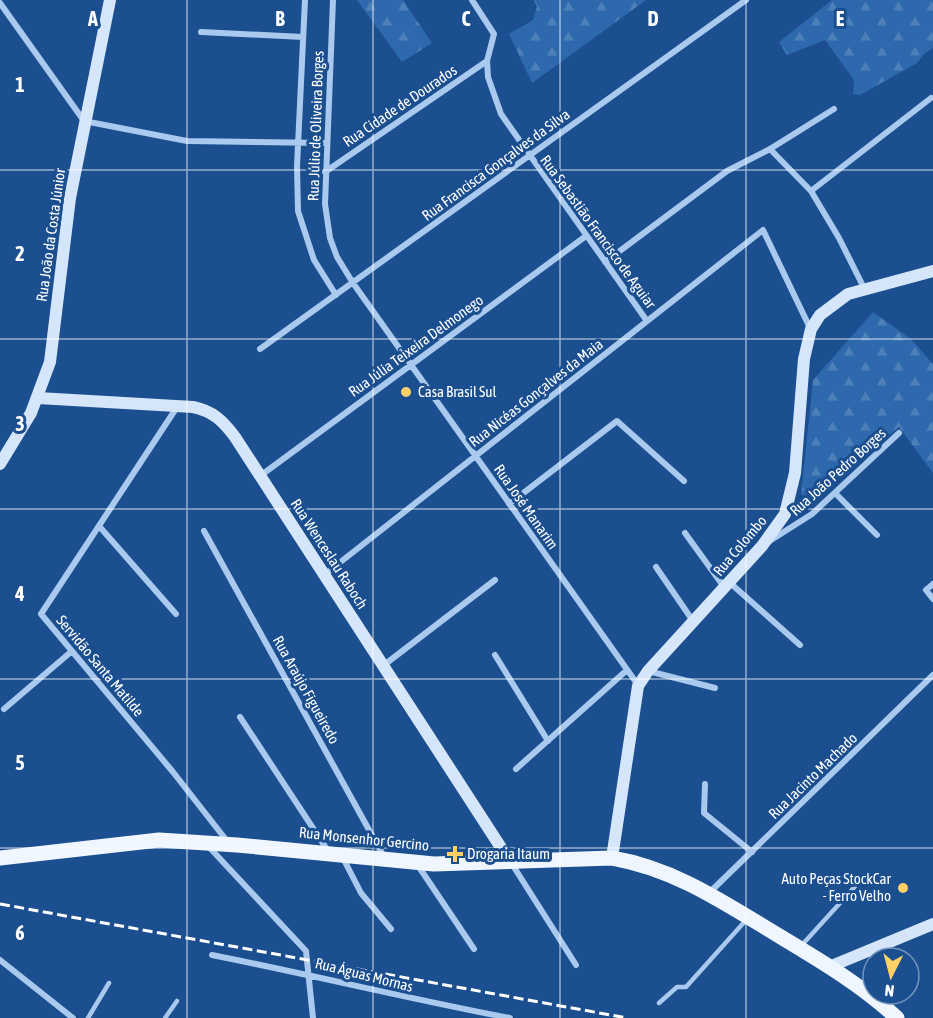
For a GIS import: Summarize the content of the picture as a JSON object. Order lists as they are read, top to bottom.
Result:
{
  "streets": {
    "main road": ["Rua Monsenhor Gercino"],
    "street": [
      "Rua Cidade de Dourados",
      "Rua Júlio de Oliveira Borges",
      "Rua Francisca Gonçalves da Silva",
      "Rua Sebastião Francisco de Aguiar",
      "Rua João da Costa Júnior",
      "Rua Júlia Teixeira Delmonego",
      "Rua Nicéas Gonçalves da Maia",
      "Rua João Pedro Borges",
      "Rua José Manarim",
      "Rua Colombo",
      "Rua Wenceslau Raboch",
      "Servidão Santa Matilde",
      "Rua Araújo Figueiredo",
      "Rua Jacinto Machado",
      "Rua Águas Mornas"
    ]
  },
  "crossings": [
    ["Rua Cidade de Dourados", "Rua Júlio de Oliveira Borges"],
    ["Rua Cidade de Dourados", "Rua Sebastião Francisco de Aguiar"],
    ["Rua Júlio de Oliveira Borges", "Rua Francisca Gonçalves da Silva"],
    ["Rua Júlio de Oliveira Borges", "Rua José Manarim"],
    ["Rua Francisca Gonçalves da Silva", "Rua Sebastião Francisco de Aguiar"],
    ["Rua Francisca Gonçalves da Silva", "Rua José Manarim"],
    ["Rua Sebastião Francisco de Aguiar", "Rua Júlia Teixeira Delmonego"],
    ["Rua Sebastião Francisco de Aguiar", "Rua Nicéas Gonçalves da Maia"],
    ["Rua João da Costa Júnior", "Rua Wenceslau Raboch"],
    ["Rua Júlia Teixeira Delmonego", "Rua José Manarim"],
    ["Rua Júlia Teixeira Delmonego", "Rua Wenceslau Raboch"],
    ["Rua Nicéas Gonçalves da Maia", "Rua José Manarim"],
    ["Rua Nicéas Gonçalves da Maia", "Rua Colombo"],
    ["Rua Nicéas Gonçalves da Maia", "Rua Wenceslau Raboch"],
    ["Rua João Pedro Borges", "Rua Colombo"],
    ["Rua José Manarim", "Rua Colombo"],
    ["Rua Colombo", "Rua Monsenhor Gercino"],
    ["Rua Wenceslau Raboch", "Servidão Santa Matilde"],
    ["Rua Wenceslau Raboch", "Rua Monsenhor Gercino"],
    ["Servidão Santa Matilde", "Rua Monsenhor Gercino"],
    ["Rua Araújo Figueiredo", "Rua Monsenhor Gercino"],
    ["Rua Jacinto Machado", "Rua Monsenhor Gercino"]
  ],
  "places": {
    "other": ["Casa Brasil Sul", "Auto Peças StockCar - Ferro Velho"],
    "health": ["Drogaria Itaum"]
  },
  "north": "bottom",
  "grid": {
    "columns": [
      "A",
      "B",
      "C",
      "D",
      "E"
    ],
    "rows": [
      "1",
      "2",
      "3",
      "4",
      "5",
      "6"
    ]
  }
}
